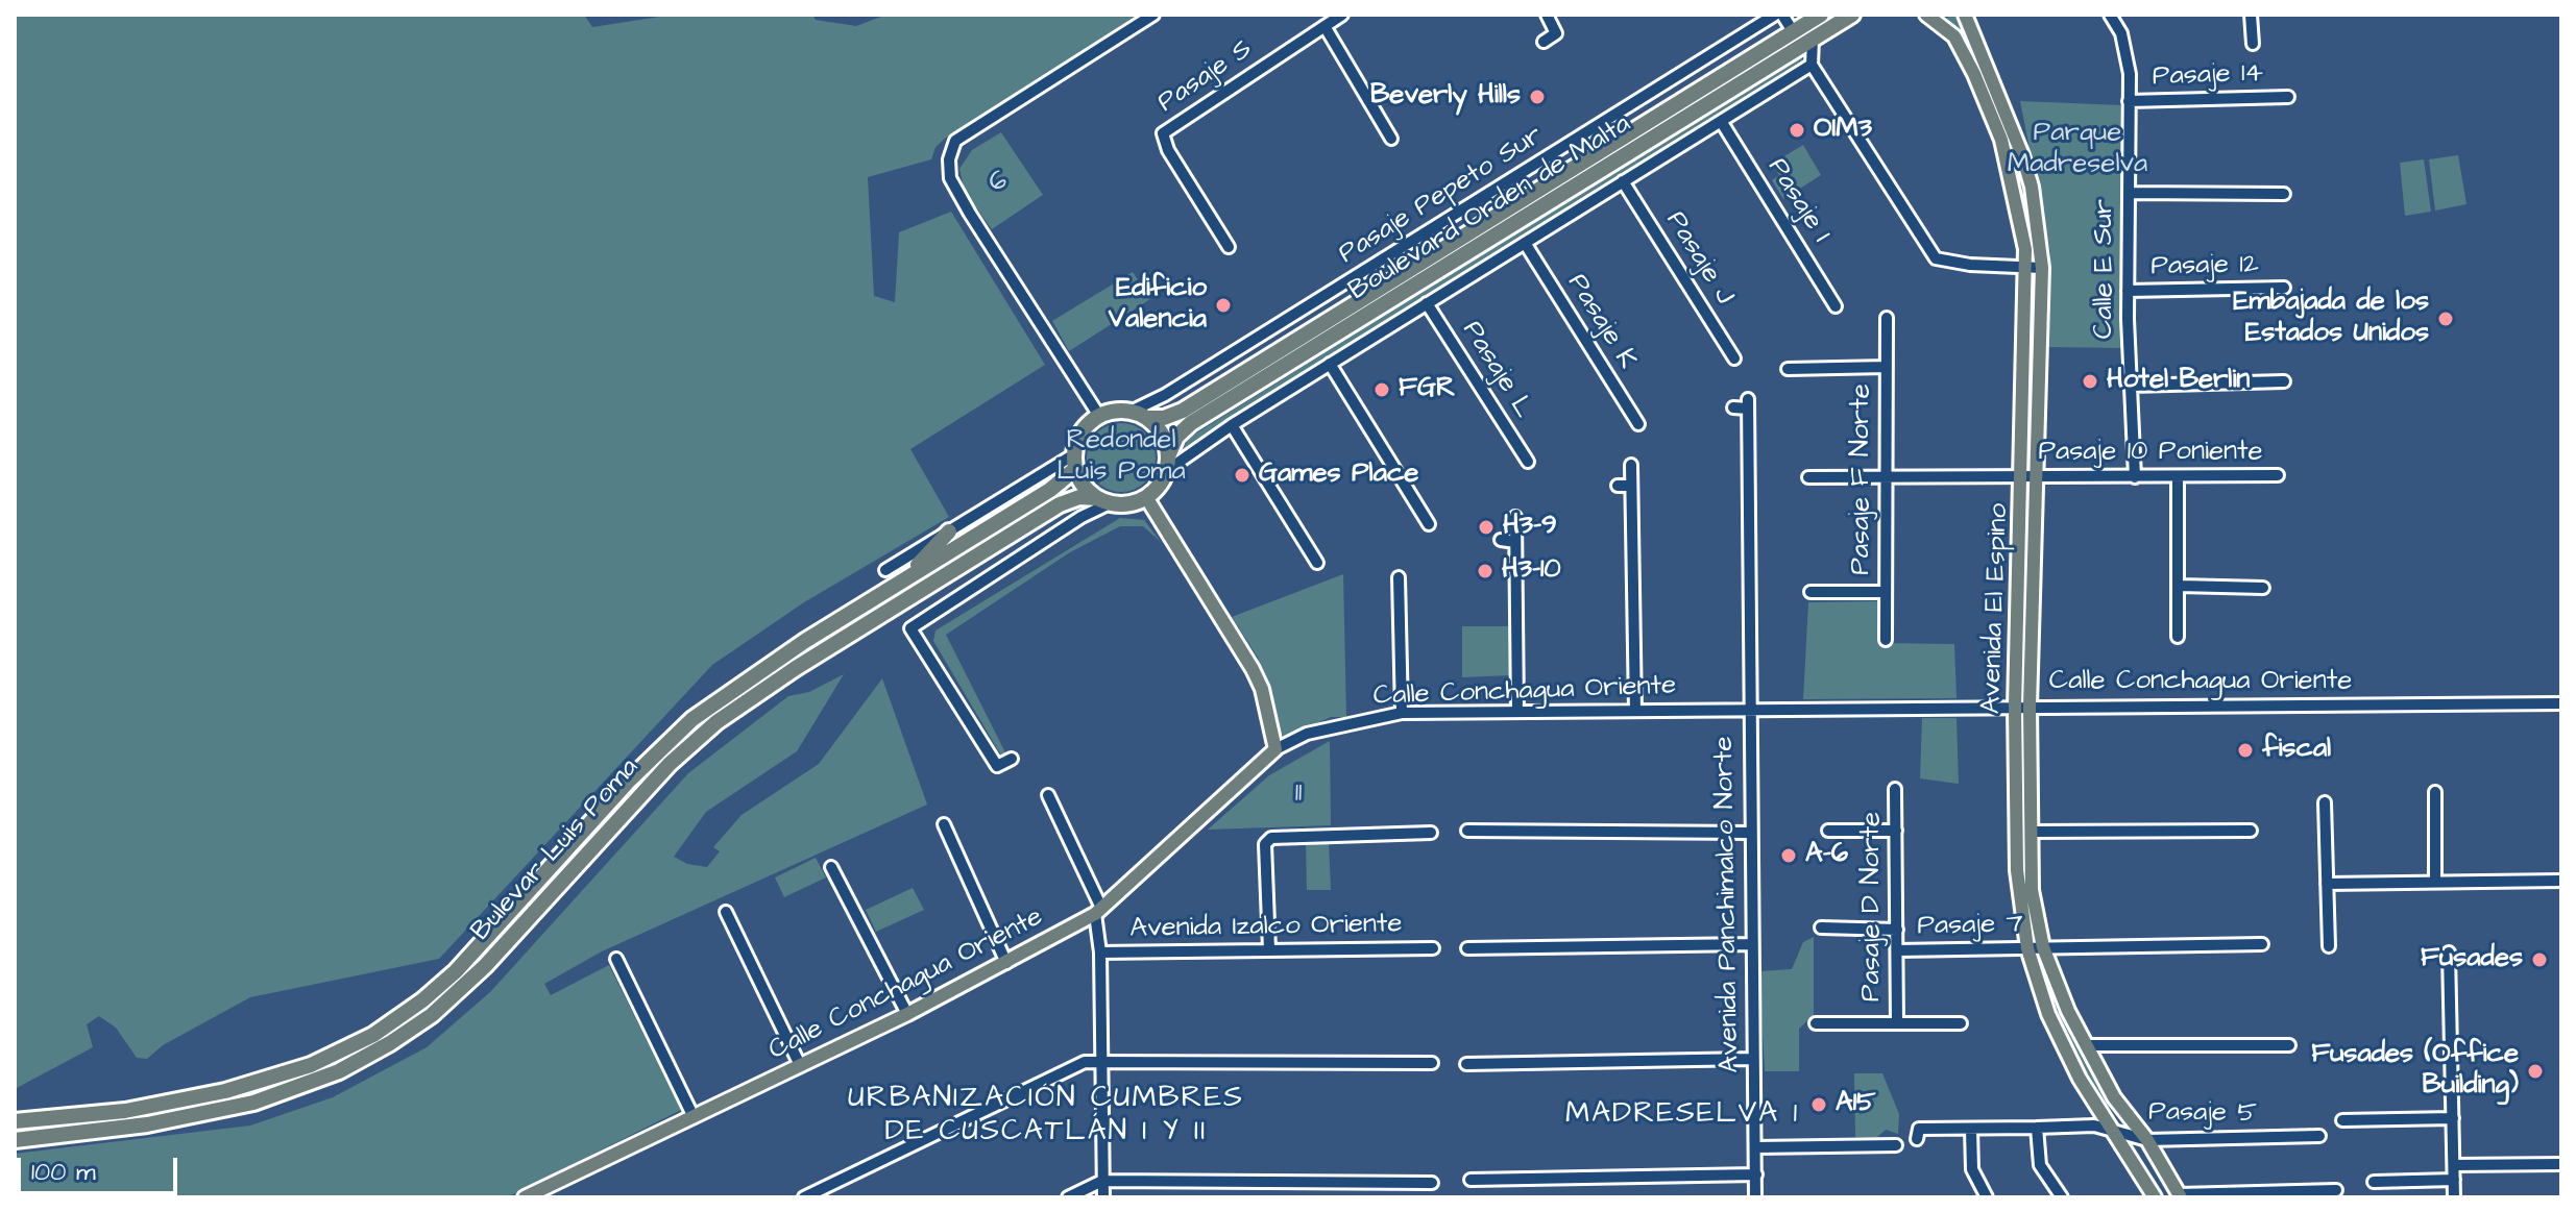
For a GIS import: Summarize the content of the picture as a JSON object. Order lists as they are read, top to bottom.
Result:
{
  "streets": {
    "highway": ["Boulevard Orden de Malta", "Bulevar Luis Poma"],
    "main road": ["Avenida El Espino", "Calle Conchagua Oriente"],
    "street": [
      "Pasaje 14",
      "Pasaje S",
      "Pasaje Pepeto Sur",
      "Pasaje I",
      "Pasaje J",
      "Pasaje 12",
      "Calle E Sur",
      "Pasaje K",
      "Pasaje L",
      "Pasaje 10 Poniente",
      "Pasaje F Norte",
      "Avenida Panchimalco Norte",
      "Pasaje D Norte",
      "Pasaje 7",
      "Avenida Izalco Oriente",
      "Pasaje 5"
    ]
  },
  "crossings": [
    ["Pasaje 14", "Calle E Sur"],
    ["Pasaje Pepeto Sur", "Boulevard Orden de Malta"],
    ["Pasaje Pepeto Sur", "Bulevar Luis Poma"],
    ["Boulevard Orden de Malta", "Bulevar Luis Poma"],
    ["Pasaje 12", "Calle E Sur"],
    ["Calle E Sur", "Pasaje 10 Poniente"],
    ["Pasaje 10 Poniente", "Pasaje F Norte"],
    ["Pasaje 10 Poniente", "Avenida El Espino"],
    ["Avenida El Espino", "Calle Conchagua Oriente"],
    ["Avenida El Espino", "Pasaje 7"],
    ["Avenida El Espino", "Pasaje 5"],
    ["Calle Conchagua Oriente", "Avenida Panchimalco Norte"],
    ["Pasaje D Norte", "Pasaje 7"]
  ],
  "districts": ["URBANIZACIÓN CUMBRES DE CUSCATLÁN I Y II", "MADRESELVA 1"],
  "parks": [
    "Parque Madreselva",
    "6",
    "Redondel Luis Poma",
    "11"
  ],
  "places": [
    "Beverly Hills",
    "OIM3",
    "Edificio Valencia",
    "Embajada de los Estados Unidos",
    "Hotel Berlin",
    "FGR",
    "Games Place",
    "H3-9",
    "H3-10",
    "fiscal",
    "A-6",
    "Fusades",
    "Fusades (Office Building)",
    "A15"
  ],
  "scale_bar": "100 m"
}
